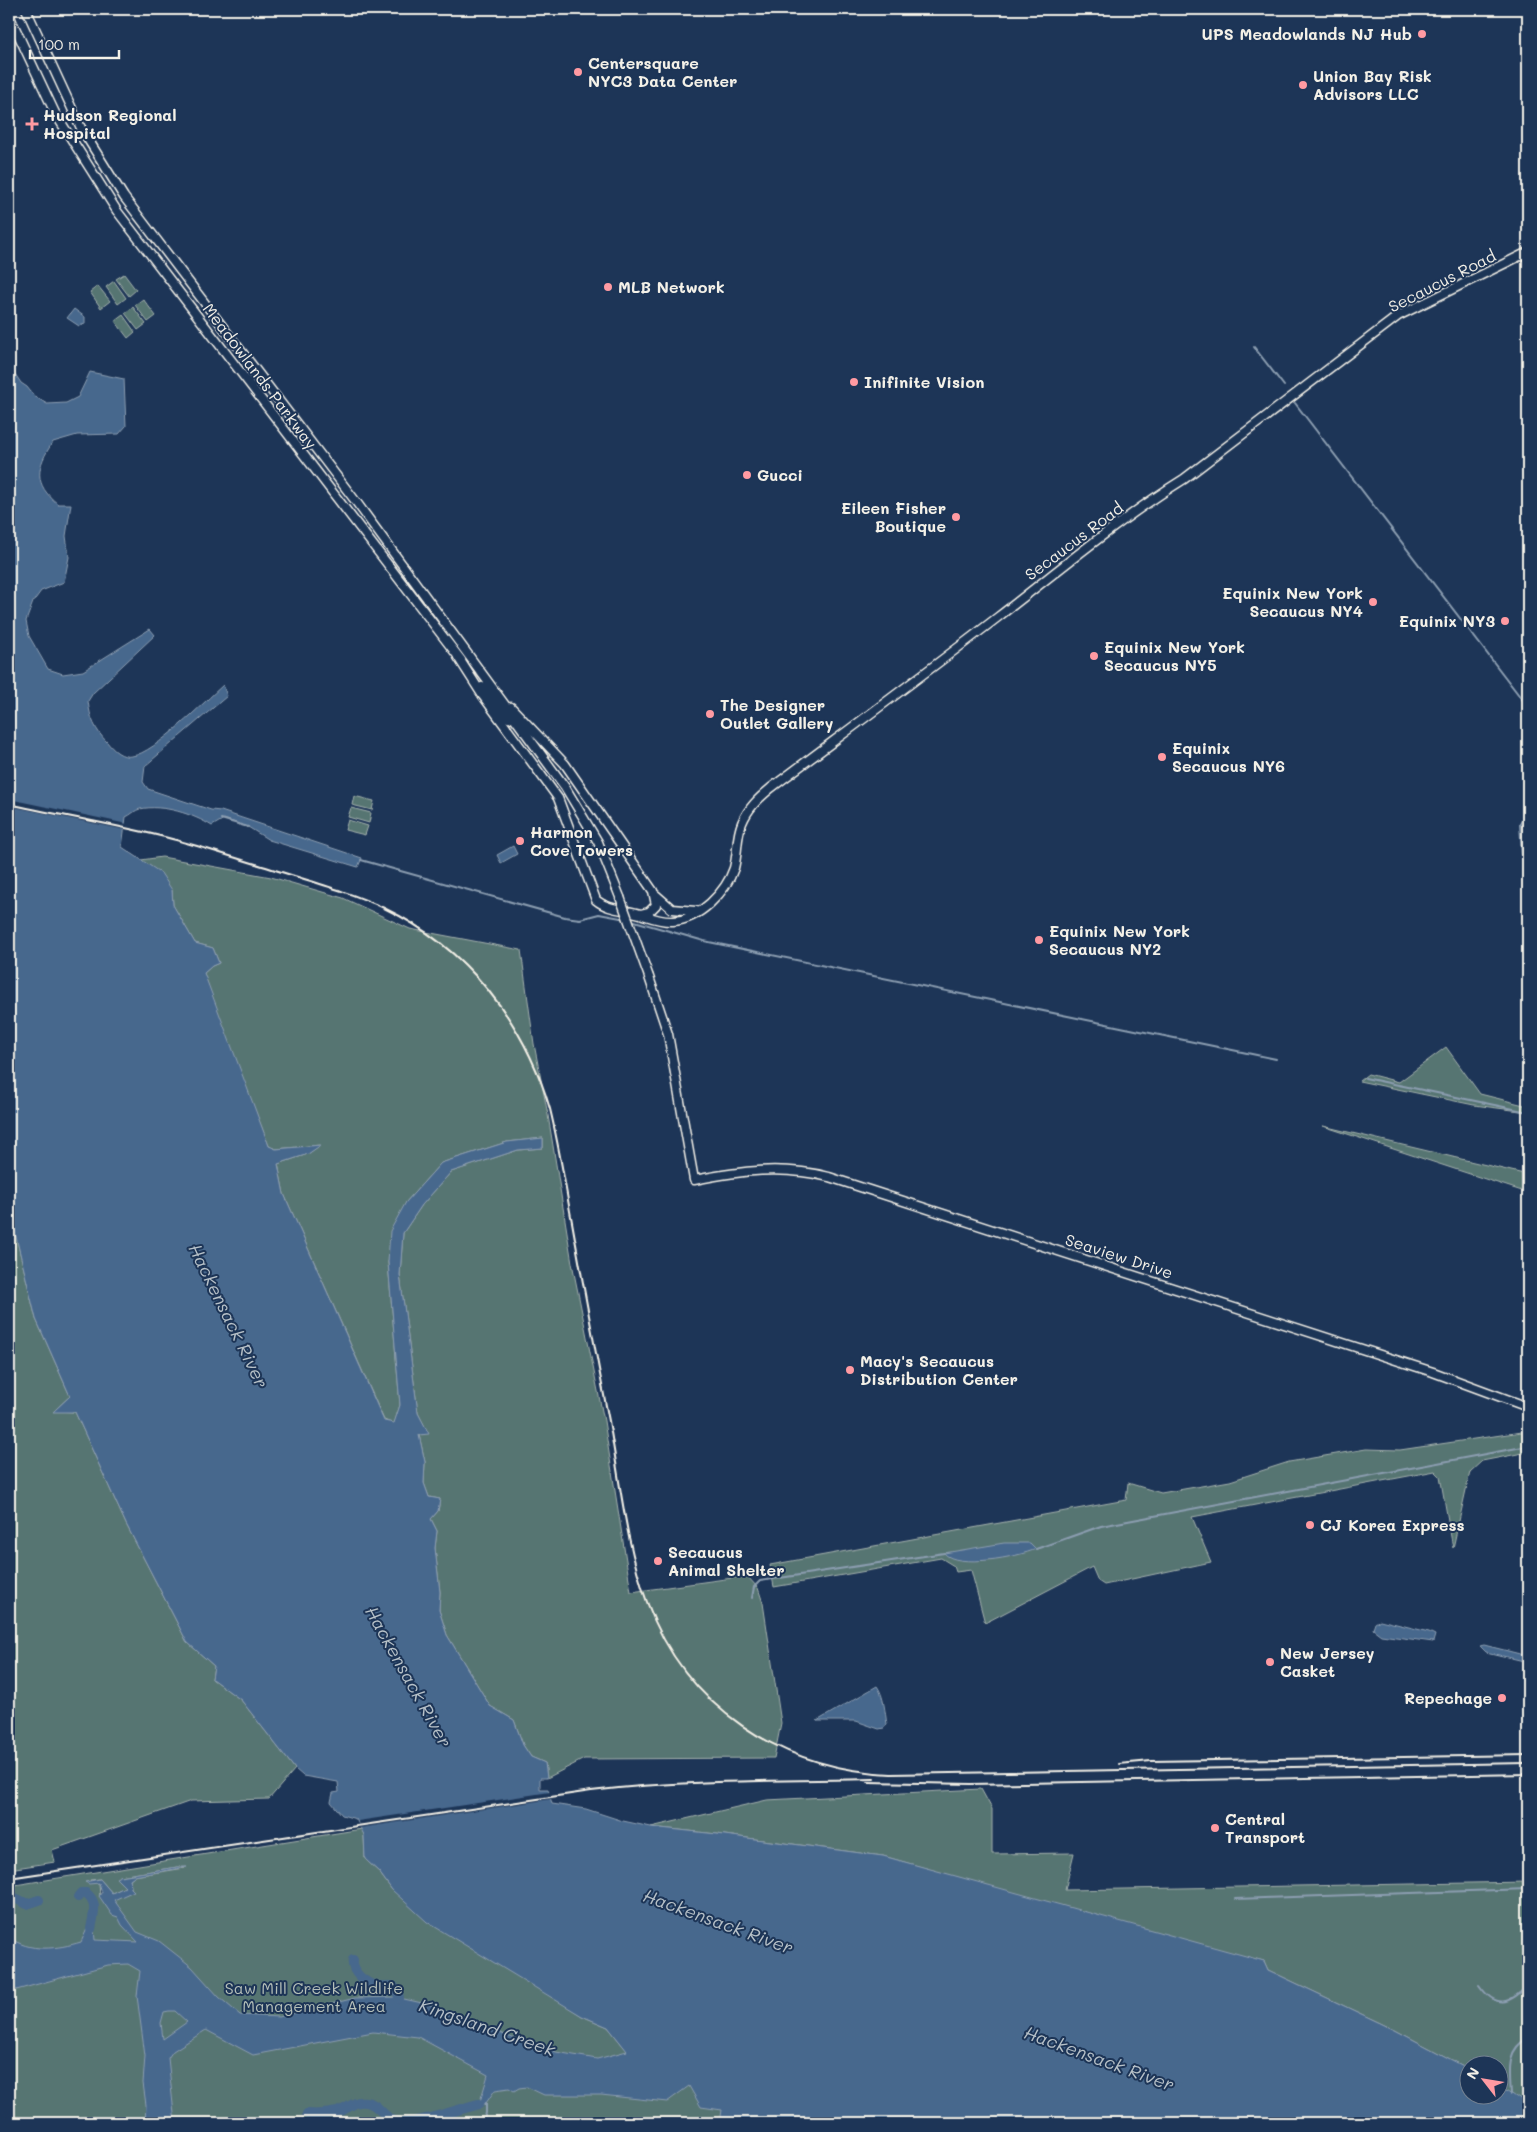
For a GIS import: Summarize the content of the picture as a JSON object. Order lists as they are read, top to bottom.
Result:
{
  "streets": {
    "main road": ["Secaucus Road", "Meadowlands Parkway", "Seaview Drive"]
  },
  "crossings": [
    ["Secaucus Road", "Meadowlands Parkway"],
    ["Meadowlands Parkway", "Seaview Drive"]
  ],
  "water": ["Hackensack River", "Kingsland Creek"],
  "parks": ["Saw Mill Creek Wildlife Management Area"],
  "places": {
    "other": [
      "UPS Meadowlands NJ Hub",
      "Centersquare NYC3 Data Center",
      "Union Bay Risk Advisors LLC",
      "MLB Network",
      "Inifinite Vision",
      "Gucci",
      "Eileen Fisher Boutique",
      "Equinix New York Secaucus NY4",
      "Equinix NY3",
      "Equinix New York Secaucus NY5",
      "The Designer Outlet Gallery",
      "Equinix Secaucus NY6",
      "Harmon Cove Towers",
      "Equinix New York Secaucus NY2",
      "Macy's Secaucus Distribution Center",
      "CJ Korea Express",
      "Secaucus Animal Shelter",
      "New Jersey Casket",
      "Repechage",
      "Central Transport"
    ],
    "health": ["Hudson Regional Hospital"]
  },
  "scale_bar": "100 m",
  "north": "top left"
}
